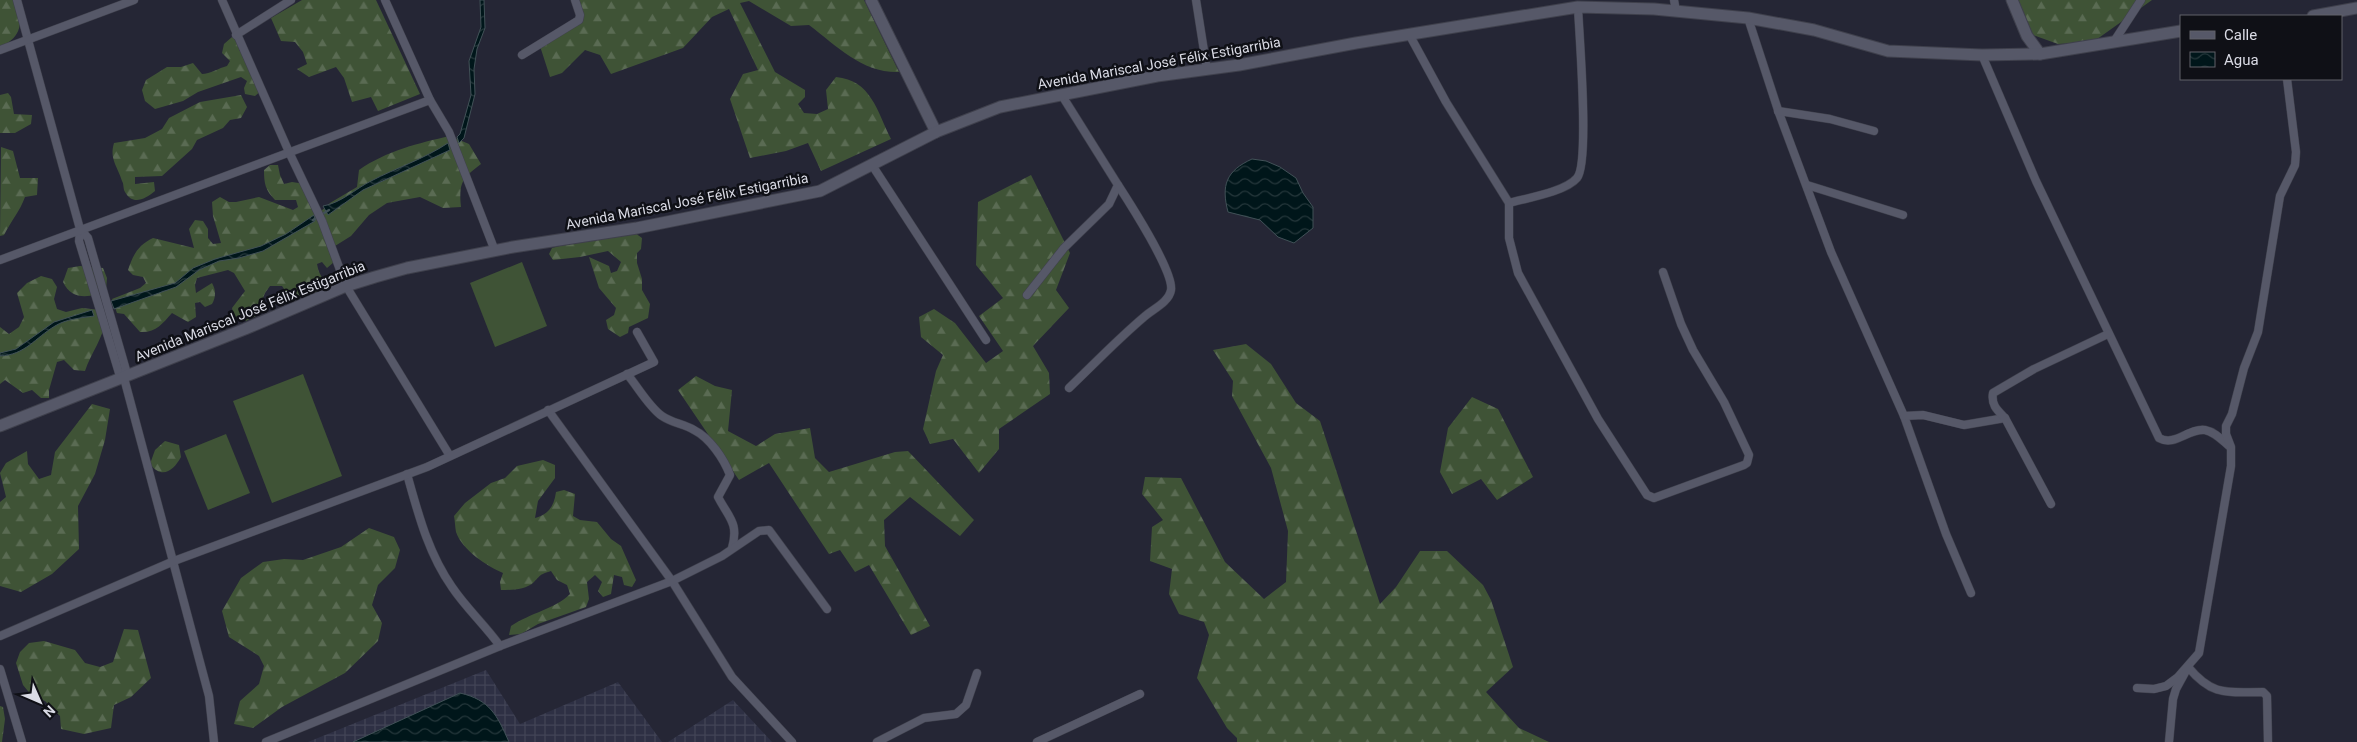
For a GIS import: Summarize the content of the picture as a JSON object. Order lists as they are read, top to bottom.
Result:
{
  "streets": {
    "main road": ["Avenida Mariscal José Félix Estigarribia"]
  },
  "legend": ["Calle", "Agua"],
  "north": "bottom right"
}
